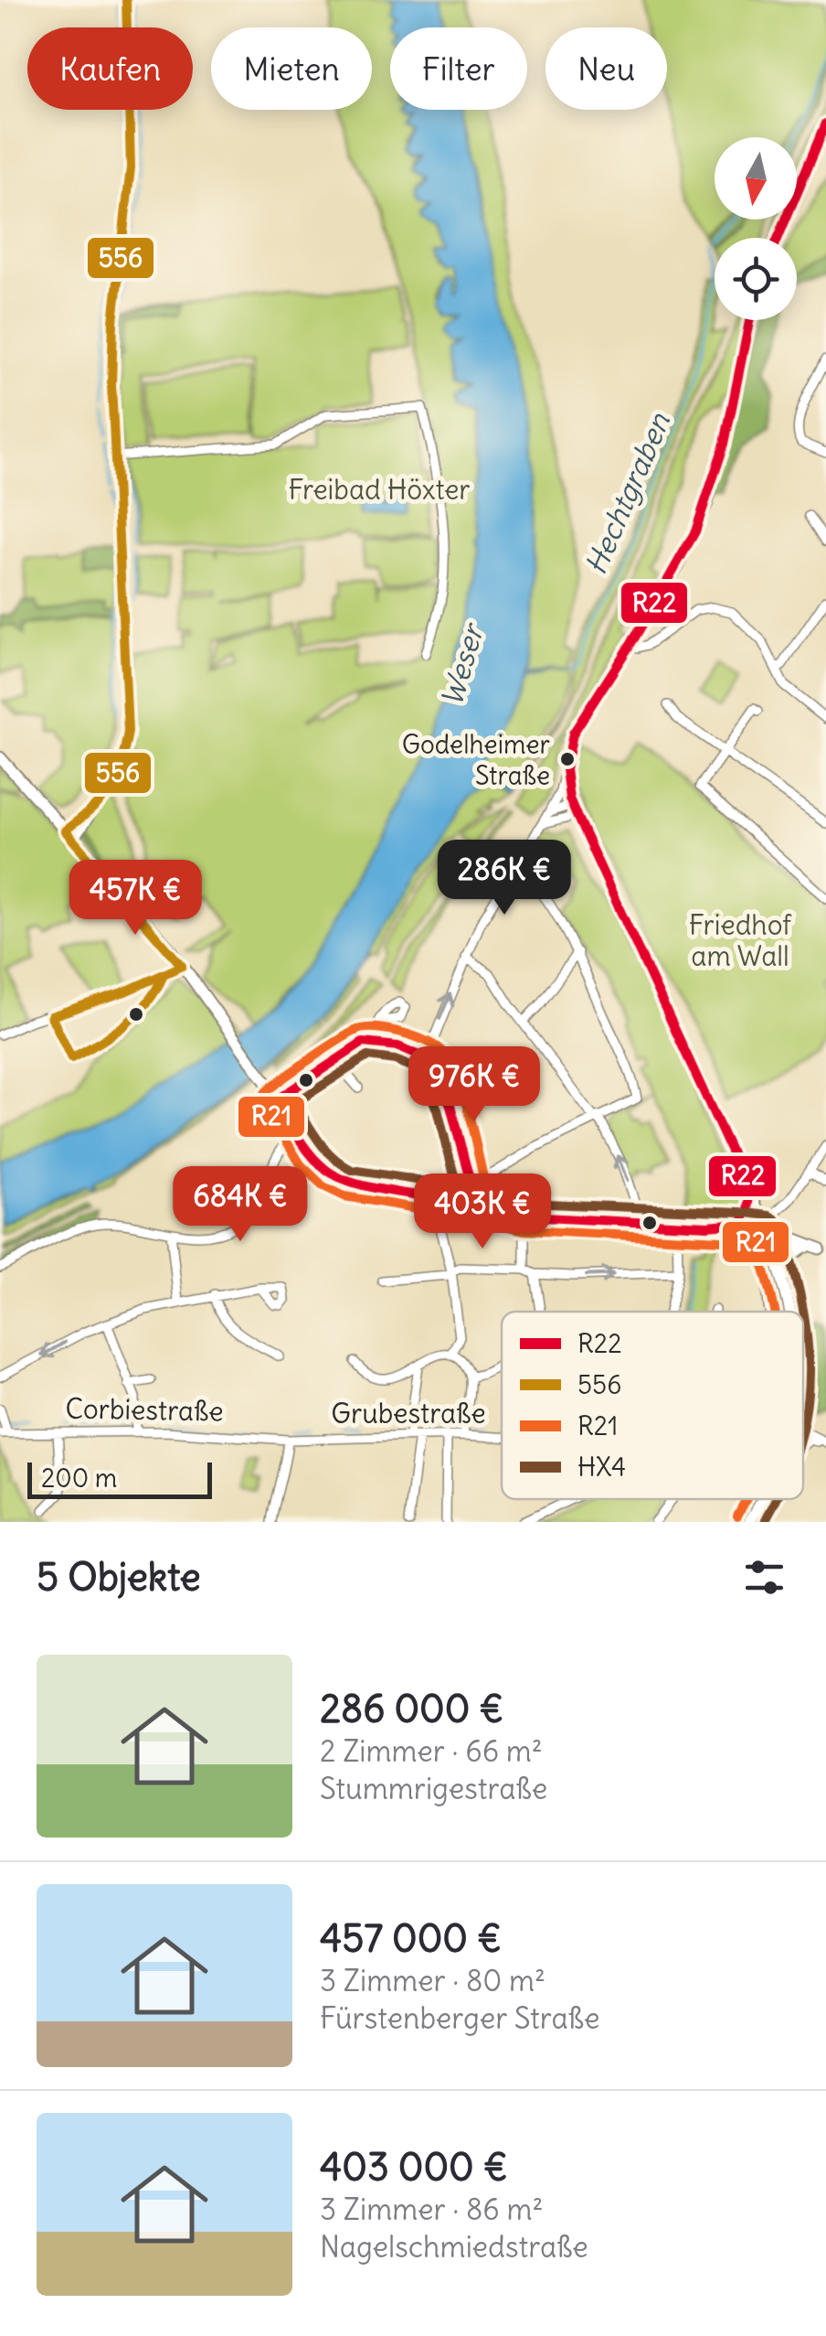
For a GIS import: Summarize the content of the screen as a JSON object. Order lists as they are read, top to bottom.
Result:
{
  "streets": {
    "street": ["Corbiestraße", "Grubestraße"]
  },
  "crossings": [
    ["Corbiestraße", "Grubestraße"]
  ],
  "water": ["Hechtgraben", "Weser"],
  "parks": ["Freibad Höxter", "Friedhof am Wall"],
  "places": ["Godelheimer Straße"],
  "lines": [
    "transit line 556",
    "transit line R22",
    "transit line R21",
    "transit line HX4"
  ],
  "legend": [
    "R22",
    "556",
    "R21",
    "HX4"
  ],
  "scale_bar": "200 m",
  "north": "bottom",
  "page": {
    "chip": [
      "Kaufen",
      "Mieten",
      "Filter",
      "Neu"
    ],
    "price": [
      "286K €",
      "457K €",
      "976K €",
      "684K €",
      "403K €"
    ],
    "scale": "200 m",
    "heading": "5 Objekte",
    "list": [
      {
        "name": "286 000 €",
        "note": "2 Zimmer · 66 m² · Stummrigestraße"
      },
      {
        "name": "457 000 €",
        "note": "3 Zimmer · 80 m² · Fürstenberger Straße"
      },
      {
        "name": "403 000 €",
        "note": "3 Zimmer · 86 m² · Nagelschmiedstraße"
      }
    ]
  }
}
